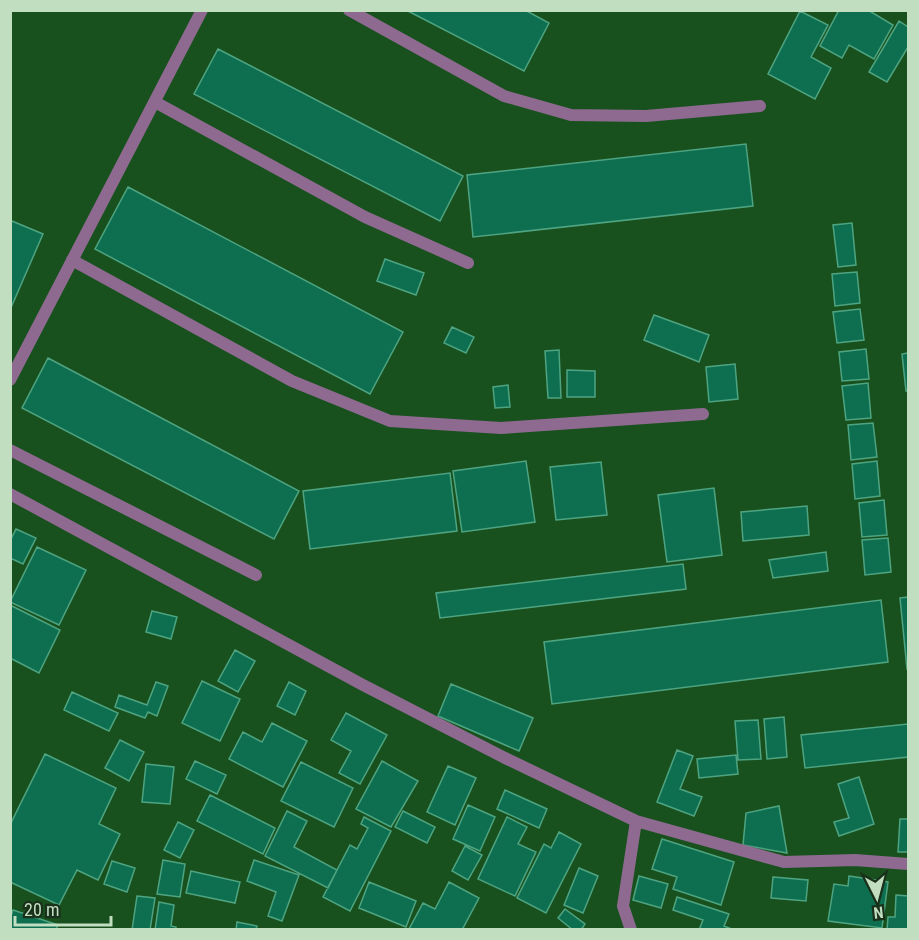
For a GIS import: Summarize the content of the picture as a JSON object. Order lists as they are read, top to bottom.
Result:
{
  "scale_bar": "20 m",
  "north": "bottom"
}
